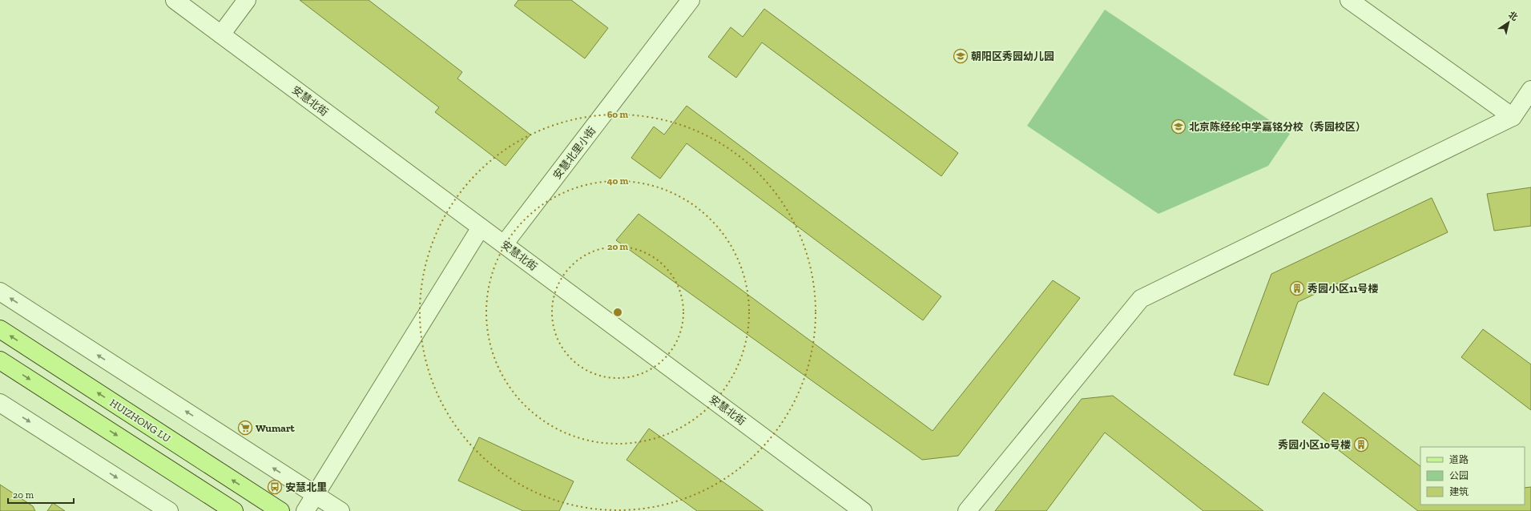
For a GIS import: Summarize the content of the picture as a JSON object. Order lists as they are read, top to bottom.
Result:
{
  "streets": {
    "main road": ["HUIZHONG LU"],
    "street": ["安慧北街", "安慧北里小街"]
  },
  "crossings": [
    ["安慧北街", "安慧北里小街"]
  ],
  "places": {
    "school or university": ["朝阳区秀园幼儿园", "北京陈经纶中学嘉铭分校（秀园校区）"],
    "building": ["秀园小区11号楼", "秀园小区10号楼"],
    "supermarket": ["Wumart"],
    "bus stop": ["安慧北里"]
  },
  "legend": ["道路", "公园", "建筑"],
  "scale_bar": "20 m",
  "north": "top right",
  "rings": ["60 m", "40 m", "20 m"]
}
